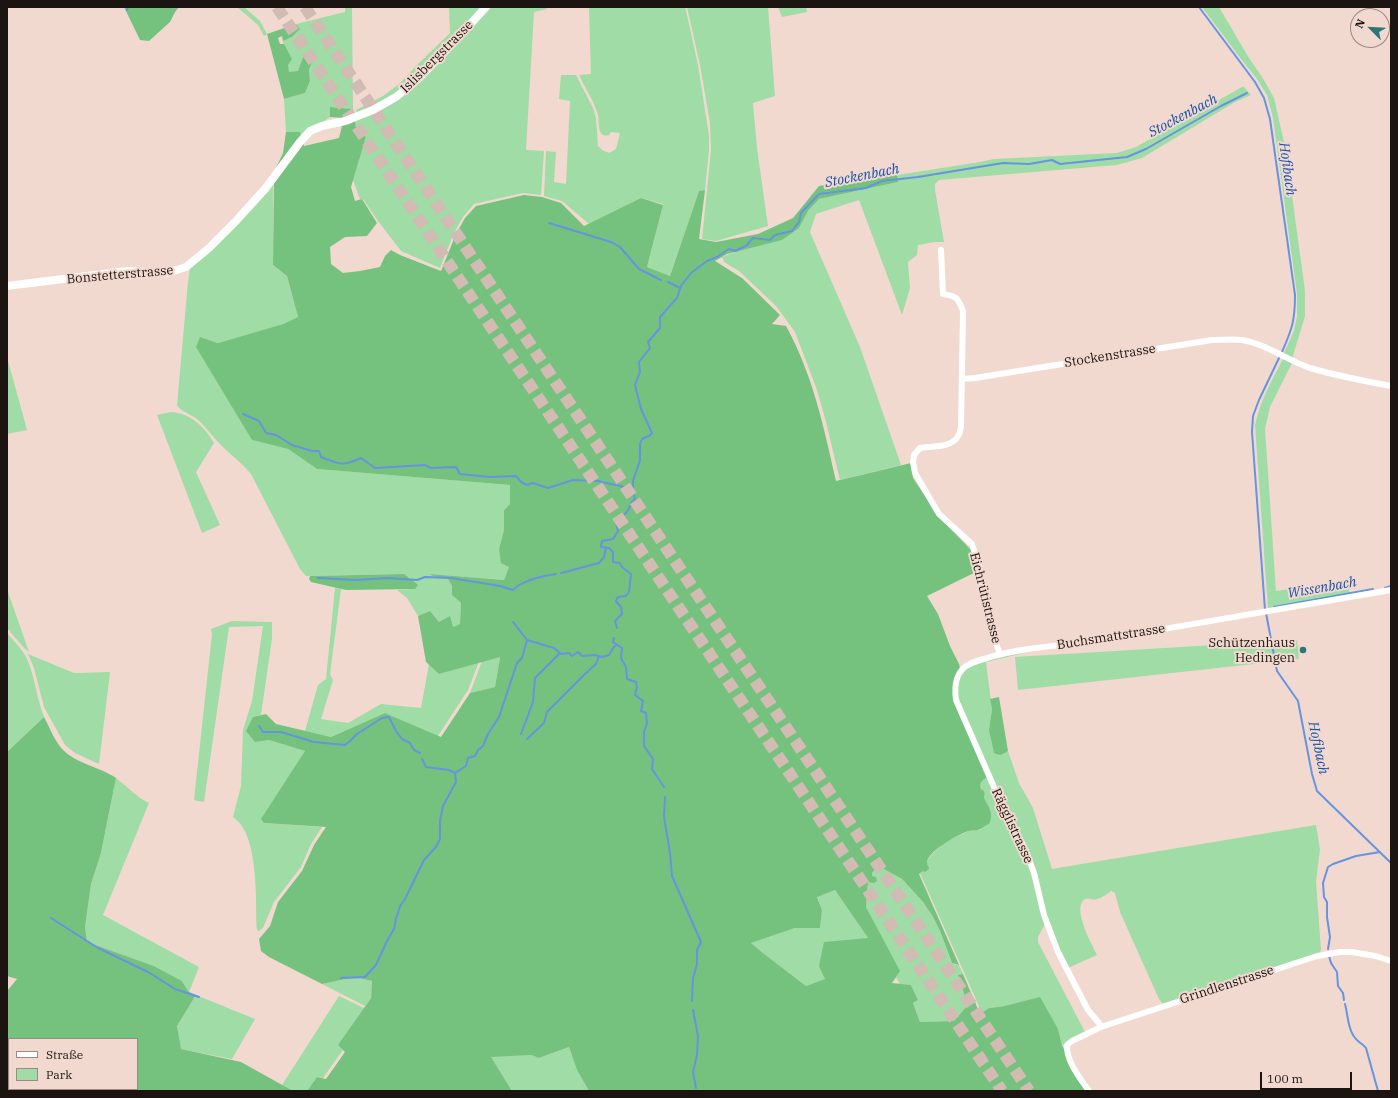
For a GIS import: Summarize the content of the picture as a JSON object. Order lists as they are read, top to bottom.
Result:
{
  "streets": {
    "street": [
      "Islisbergstrasse",
      "Bonstetterstrasse",
      "Stockenstrasse",
      "Eichrütistrasse",
      "Buchsmattstrasse",
      "Rägglistrasse",
      "Grindlenstrasse"
    ]
  },
  "crossings": [
    ["Islisbergstrasse", "Bonstetterstrasse"],
    ["Stockenstrasse", "Eichrütistrasse"],
    ["Eichrütistrasse", "Buchsmattstrasse"],
    ["Buchsmattstrasse", "Rägglistrasse"],
    ["Rägglistrasse", "Grindlenstrasse"]
  ],
  "water": ["Stockenbach", "Hofibach", "Wissenbach"],
  "places": ["Schützenhaus Hedingen"],
  "legend": ["Straße", "Park"],
  "scale_bar": "100 m",
  "north": "top left"
}
